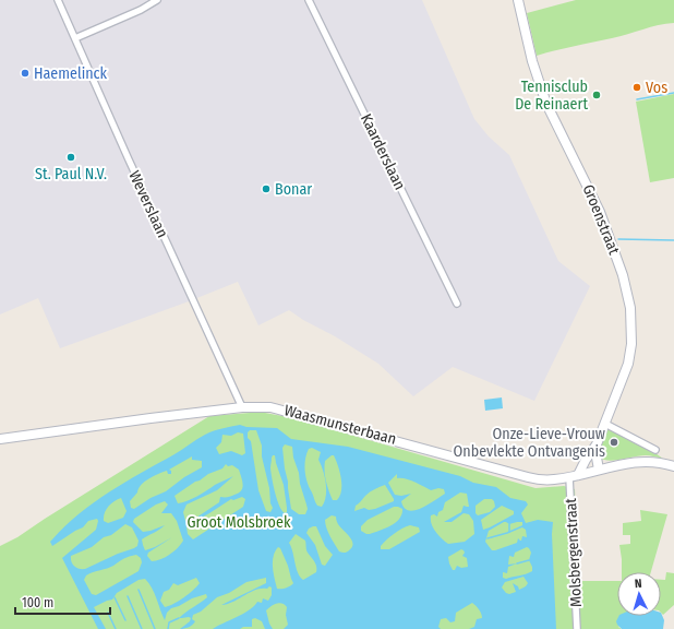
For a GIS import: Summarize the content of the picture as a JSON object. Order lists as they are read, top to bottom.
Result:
{
  "streets": {
    "street": [
      "Kaarderslaan",
      "Weverslaan",
      "Groenstraat",
      "Waasmunsterbaan",
      "Molsbergenstraat"
    ]
  },
  "crossings": [
    ["Weverslaan", "Waasmunsterbaan"],
    ["Groenstraat", "Waasmunsterbaan"],
    ["Groenstraat", "Molsbergenstraat"],
    ["Waasmunsterbaan", "Molsbergenstraat"]
  ],
  "parks": ["Groot Molsbroek"],
  "places": [
    "Haemelinck",
    "Vos",
    "Tennisclub De Reinaert",
    "St. Paul N.V.",
    "Bonar",
    "Onze-Lieve-Vrouw Onbevlekte Ontvangenis"
  ],
  "scale_bar": "100 m",
  "north": "top"
}
